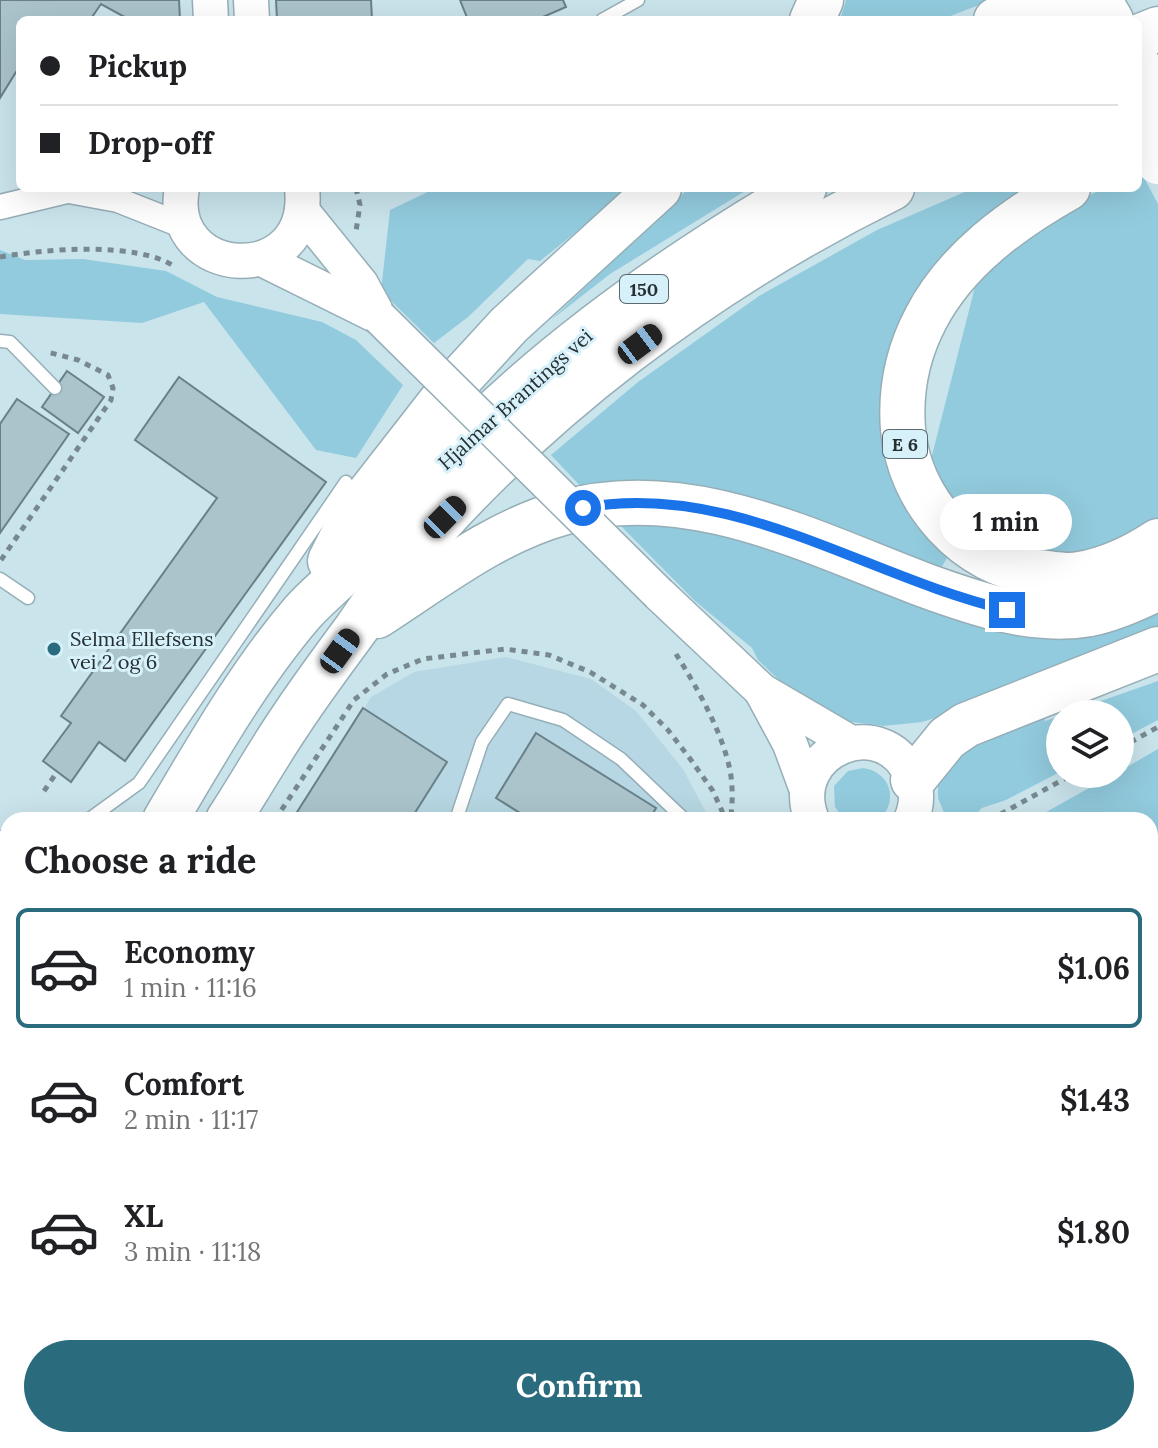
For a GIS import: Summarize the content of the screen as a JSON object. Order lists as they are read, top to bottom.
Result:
{
  "streets": {
    "highway": ["150", "Hjalmar Brantings vei", "E 6"]
  },
  "places": ["Selma Ellefsens vei 2 og 6"],
  "page": {
    "banner": ["Pickup", "Drop-off"],
    "bubble": "1 min",
    "heading": "Choose a ride",
    "list": [
      {
        "name": "Economy",
        "note": "1 min · 11:16",
        "value": "$1.06"
      },
      {
        "name": "Comfort",
        "note": "2 min · 11:17",
        "value": "$1.43"
      },
      {
        "name": "XL",
        "note": "3 min · 11:18",
        "value": "$1.80"
      }
    ],
    "buttons": "Confirm"
  }
}
